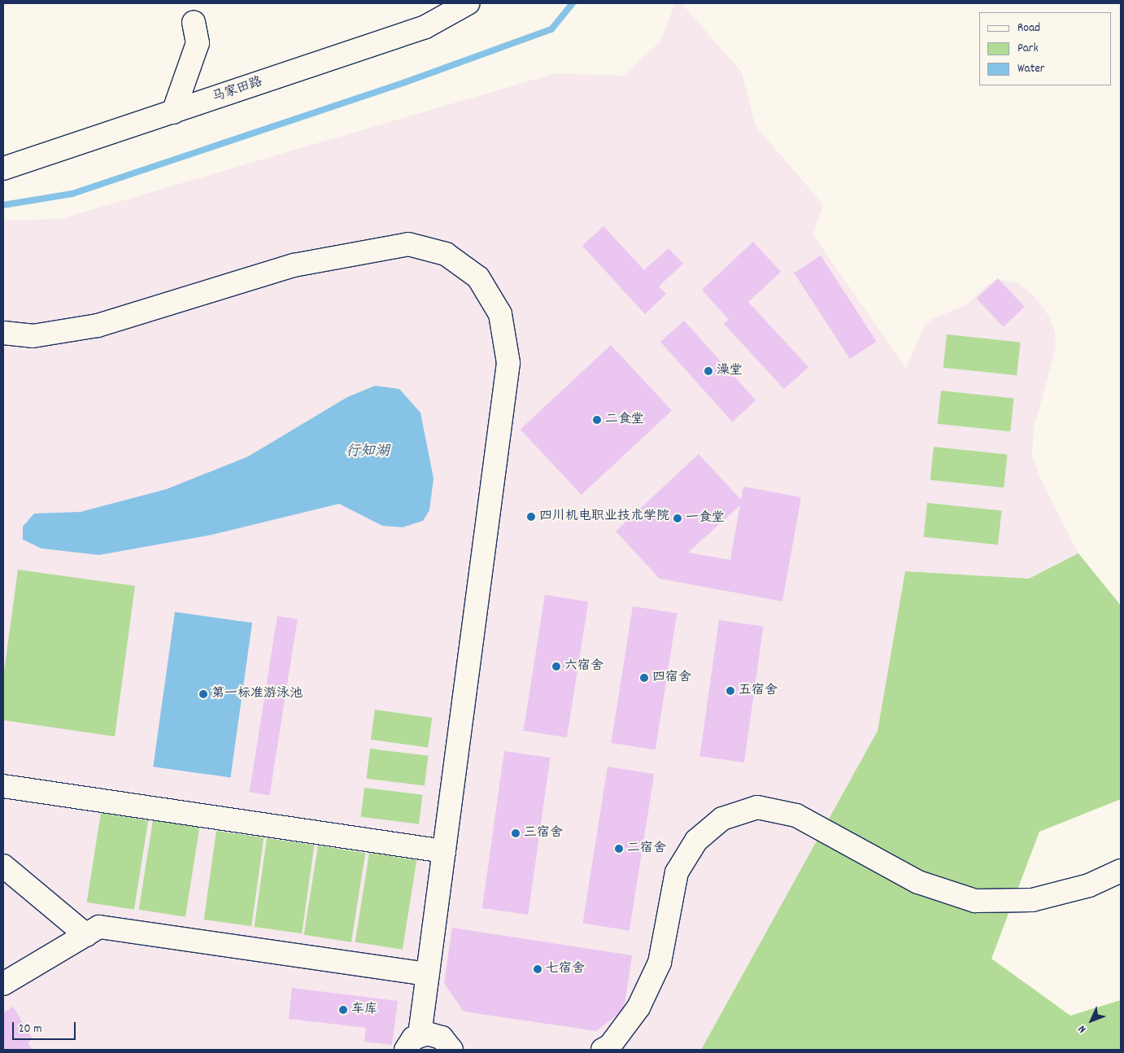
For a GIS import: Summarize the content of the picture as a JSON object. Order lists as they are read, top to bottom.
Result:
{
  "streets": {
    "street": ["马家田路"]
  },
  "water": ["行知湖"],
  "places": [
    "澡堂",
    "二食堂",
    "四川机电职业技术学院",
    "一食堂",
    "六宿舍",
    "四宿舍",
    "五宿舍",
    "第一标准游泳池",
    "三宿舍",
    "二宿舍",
    "七宿舍",
    "车库"
  ],
  "legend": ["Road", "Park", "Water"],
  "scale_bar": "20 m",
  "north": "bottom left"
}
